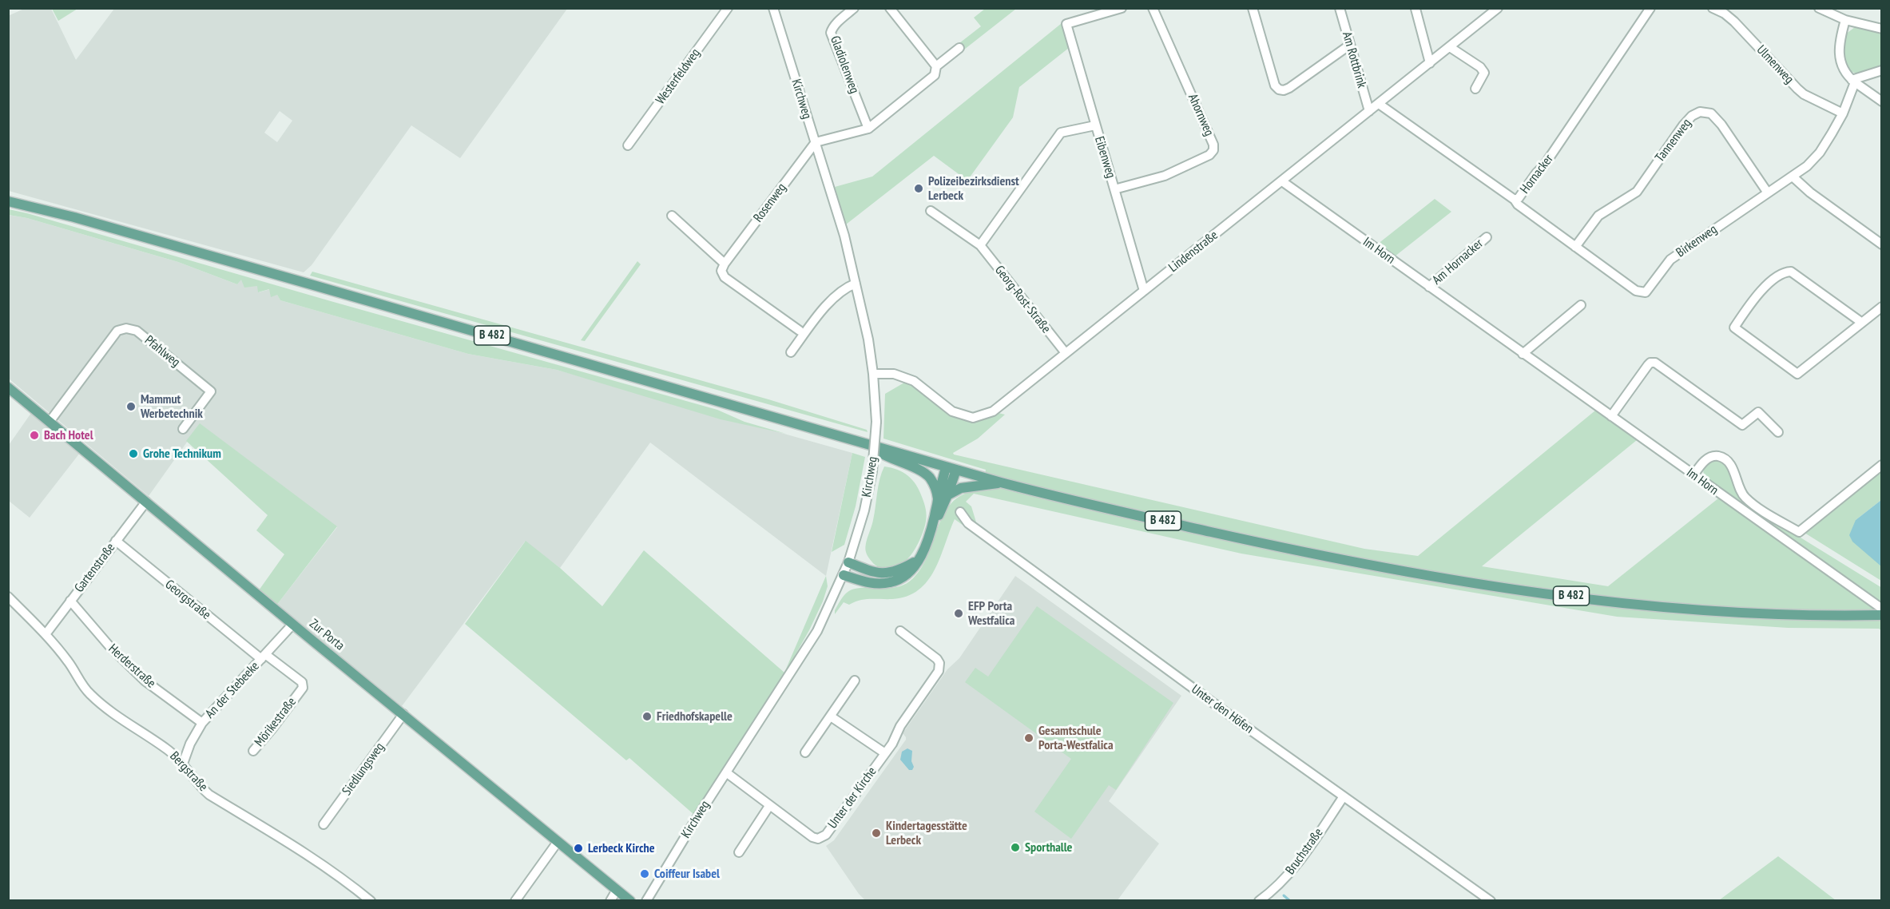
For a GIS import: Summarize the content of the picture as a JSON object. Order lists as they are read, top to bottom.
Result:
{
  "streets": {
    "main road": ["B 482", "Zur Porta"],
    "street": [
      "Am Rottbrink",
      "Gladiolenweg",
      "Ulmenweg",
      "Westerfeldweg",
      "Kirchweg",
      "Ahornweg",
      "Tannenweg",
      "Eibenweg",
      "Hornacker",
      "Rosenweg",
      "Birkenweg",
      "Im Horn",
      "Lindenstraße",
      "Am Hornacker",
      "Georg-Rost-Straße",
      "Pfahlweg",
      "Gartenstraße",
      "Georgstraße",
      "Herderstraße",
      "An der Stebeeke",
      "Unter den Höfen",
      "Mörikestraße",
      "Siedlungsweg",
      "Bergstraße",
      "Unter der Kirche",
      "Bruchstraße"
    ]
  },
  "crossings": [
    ["Am Rottbrink", "Lindenstraße"],
    ["Ulmenweg", "Birkenweg"],
    ["Kirchweg", "Rosenweg"],
    ["Kirchweg", "Lindenstraße"],
    ["Kirchweg", "Unter der Kirche"],
    ["Ahornweg", "Eibenweg"],
    ["Tannenweg", "Birkenweg"],
    ["Eibenweg", "Lindenstraße"],
    ["Hornacker", "Birkenweg"],
    ["Hornacker", "Lindenstraße"],
    ["Im Horn", "Lindenstraße"],
    ["Im Horn", "Am Hornacker"],
    ["Lindenstraße", "Georg-Rost-Straße"],
    ["Pfahlweg", "Zur Porta"],
    ["Gartenstraße", "Georgstraße"],
    ["Gartenstraße", "Zur Porta"],
    ["Gartenstraße", "Herderstraße"],
    ["Gartenstraße", "Bergstraße"],
    ["Georgstraße", "An der Stebeeke"],
    ["Georgstraße", "Mörikestraße"],
    ["Zur Porta", "An der Stebeeke"],
    ["Zur Porta", "Siedlungsweg"],
    ["Herderstraße", "An der Stebeeke"],
    ["An der Stebeeke", "Mörikestraße"],
    ["An der Stebeeke", "Bergstraße"],
    ["Unter den Höfen", "Bruchstraße"]
  ],
  "places": [
    "Polizeibezirksdienst Lerbeck",
    "Mammut Werbetechnik",
    "Bach Hotel",
    "Grohe Technikum",
    "EFP Porta Westfalica",
    "Friedhofskapelle",
    "Gesamtschule Porta-Westfalica",
    "Kindertagesstätte Lerbeck",
    "Sporthalle",
    "Lerbeck Kirche",
    "Coiffeur Isabel"
  ]
}
